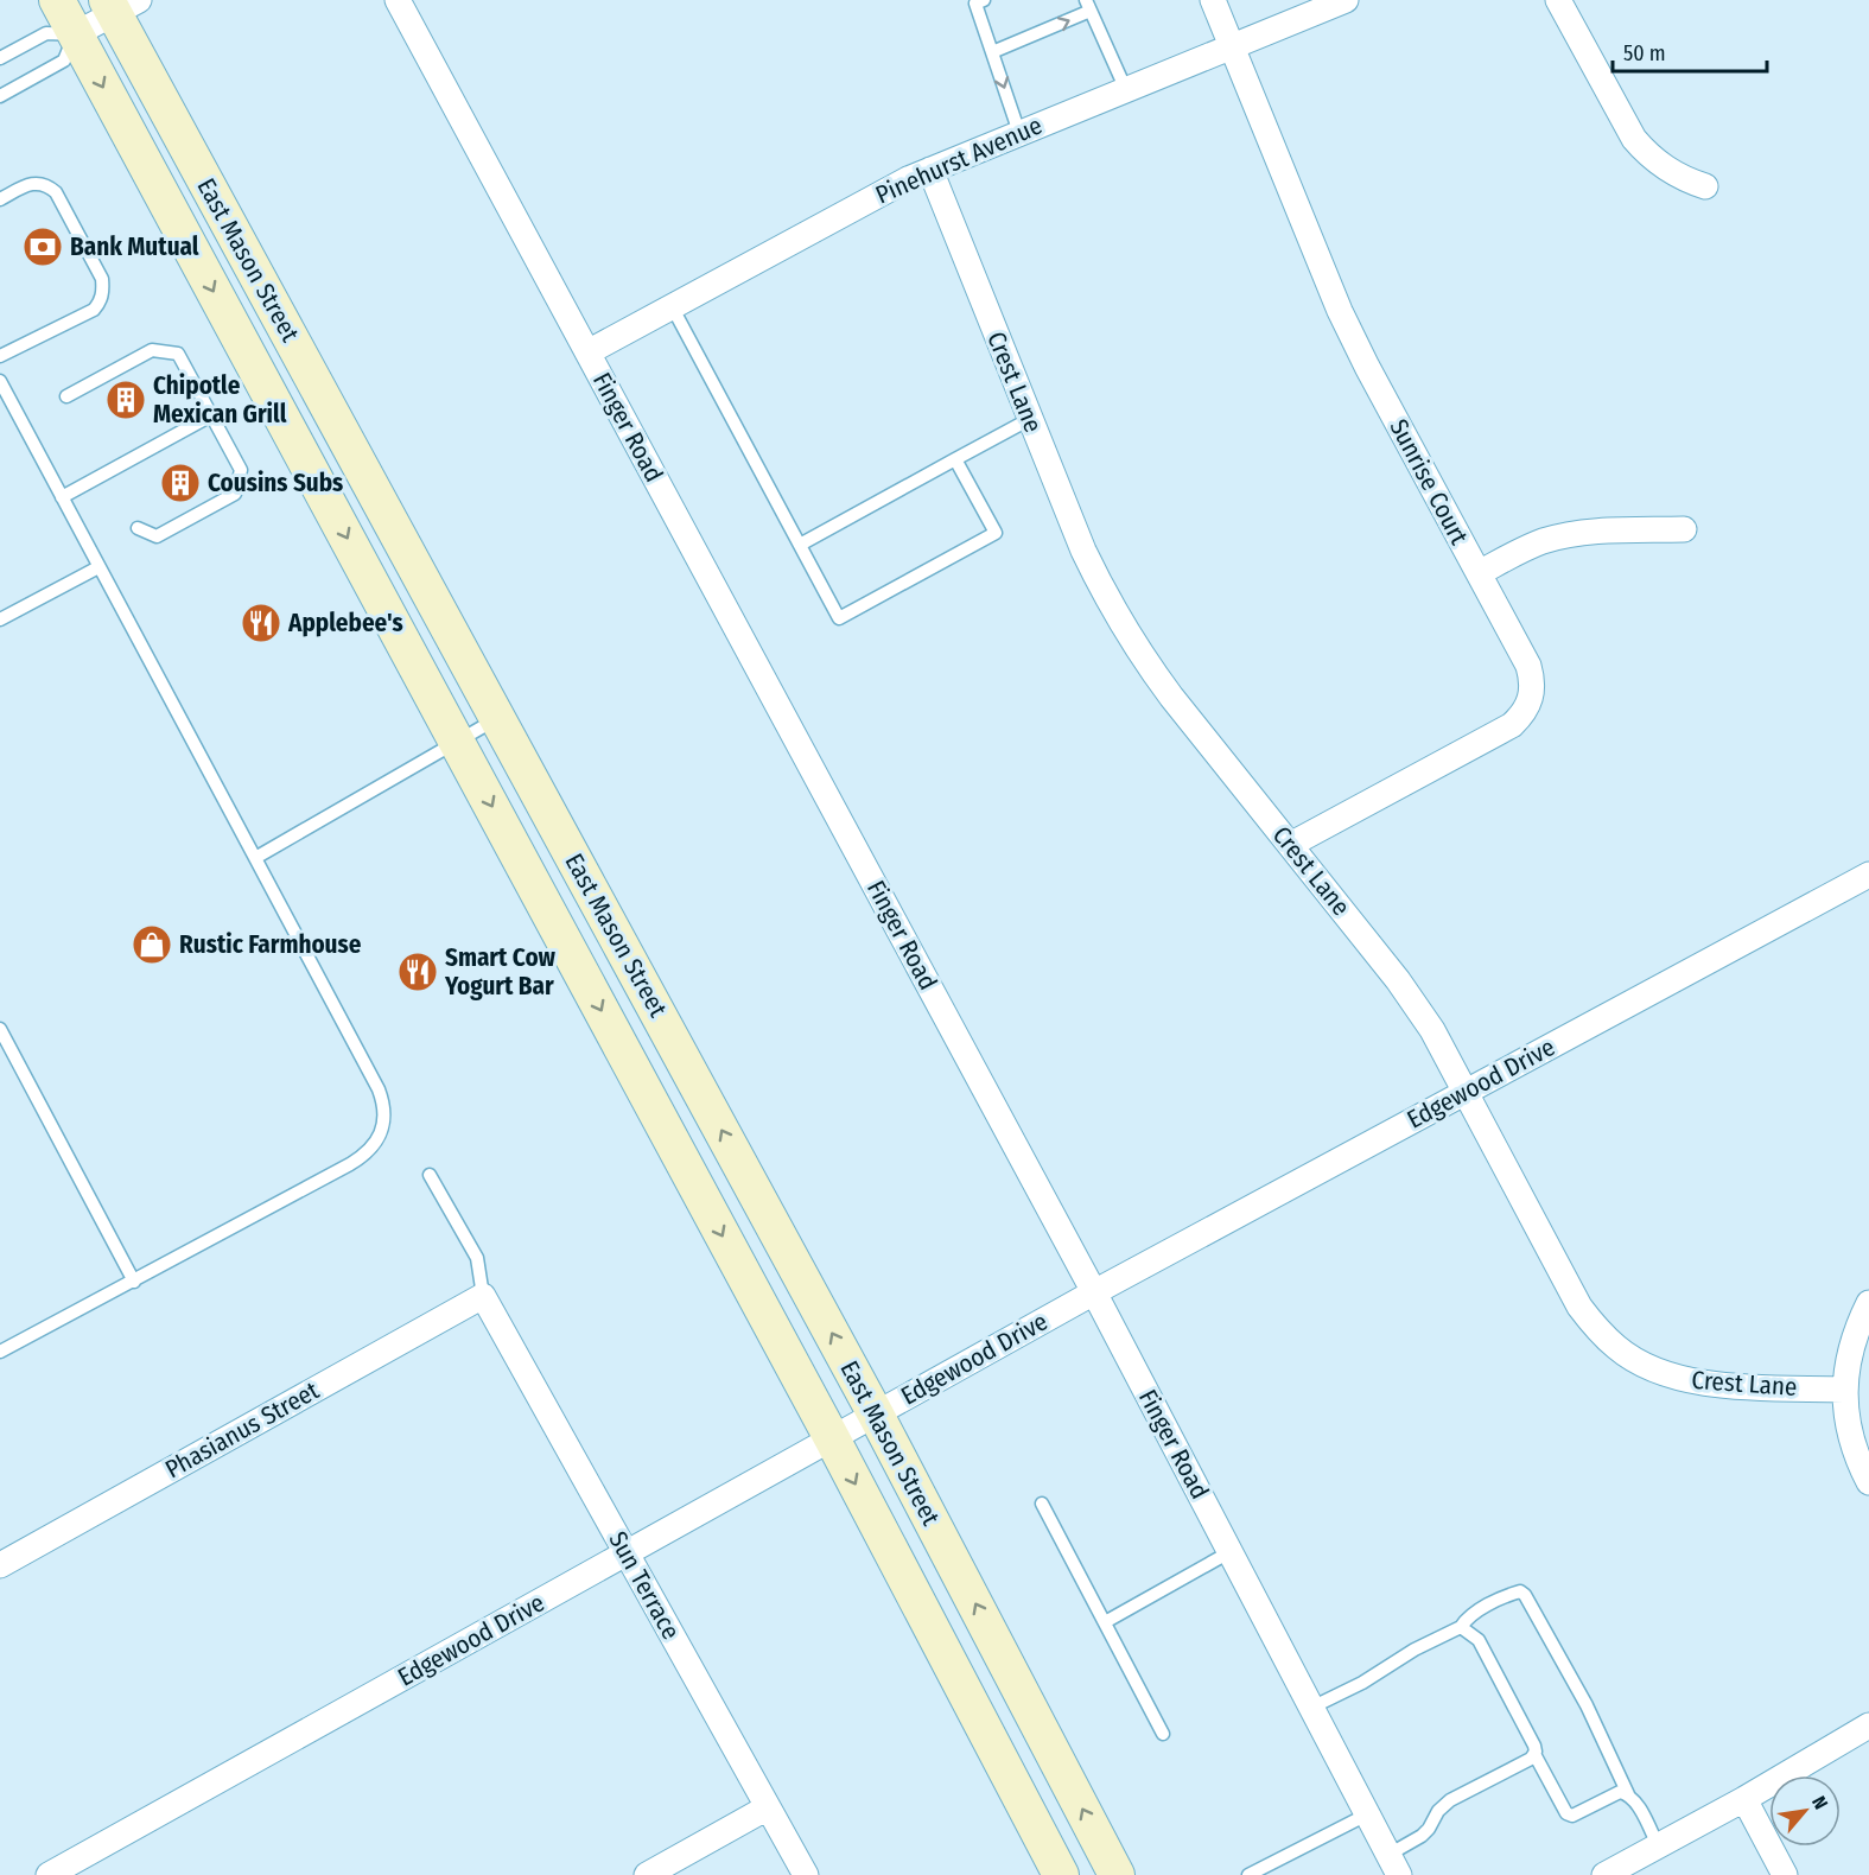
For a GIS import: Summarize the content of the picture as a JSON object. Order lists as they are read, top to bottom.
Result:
{
  "streets": {
    "main road": ["East Mason Street"],
    "street": [
      "Pinehurst Avenue",
      "Crest Lane",
      "Finger Road",
      "Sunrise Court",
      "Edgewood Drive",
      "Phasianus Street",
      "Sun Terrace"
    ]
  },
  "crossings": [
    ["Pinehurst Avenue", "Crest Lane"],
    ["Pinehurst Avenue", "Finger Road"],
    ["Pinehurst Avenue", "Sunrise Court"],
    ["East Mason Street", "Edgewood Drive"],
    ["Crest Lane", "Sunrise Court"],
    ["Crest Lane", "Edgewood Drive"],
    ["Finger Road", "Edgewood Drive"],
    ["Edgewood Drive", "Sun Terrace"],
    ["Phasianus Street", "Sun Terrace"]
  ],
  "places": {
    "bank": ["Bank Mutual"],
    "building": ["Chipotle Mexican Grill", "Cousins Subs"],
    "restaurant": ["Applebee's", "Smart Cow Yogurt Bar"],
    "shop": ["Rustic Farmhouse"]
  },
  "scale_bar": "50 m",
  "north": "top right"
}
